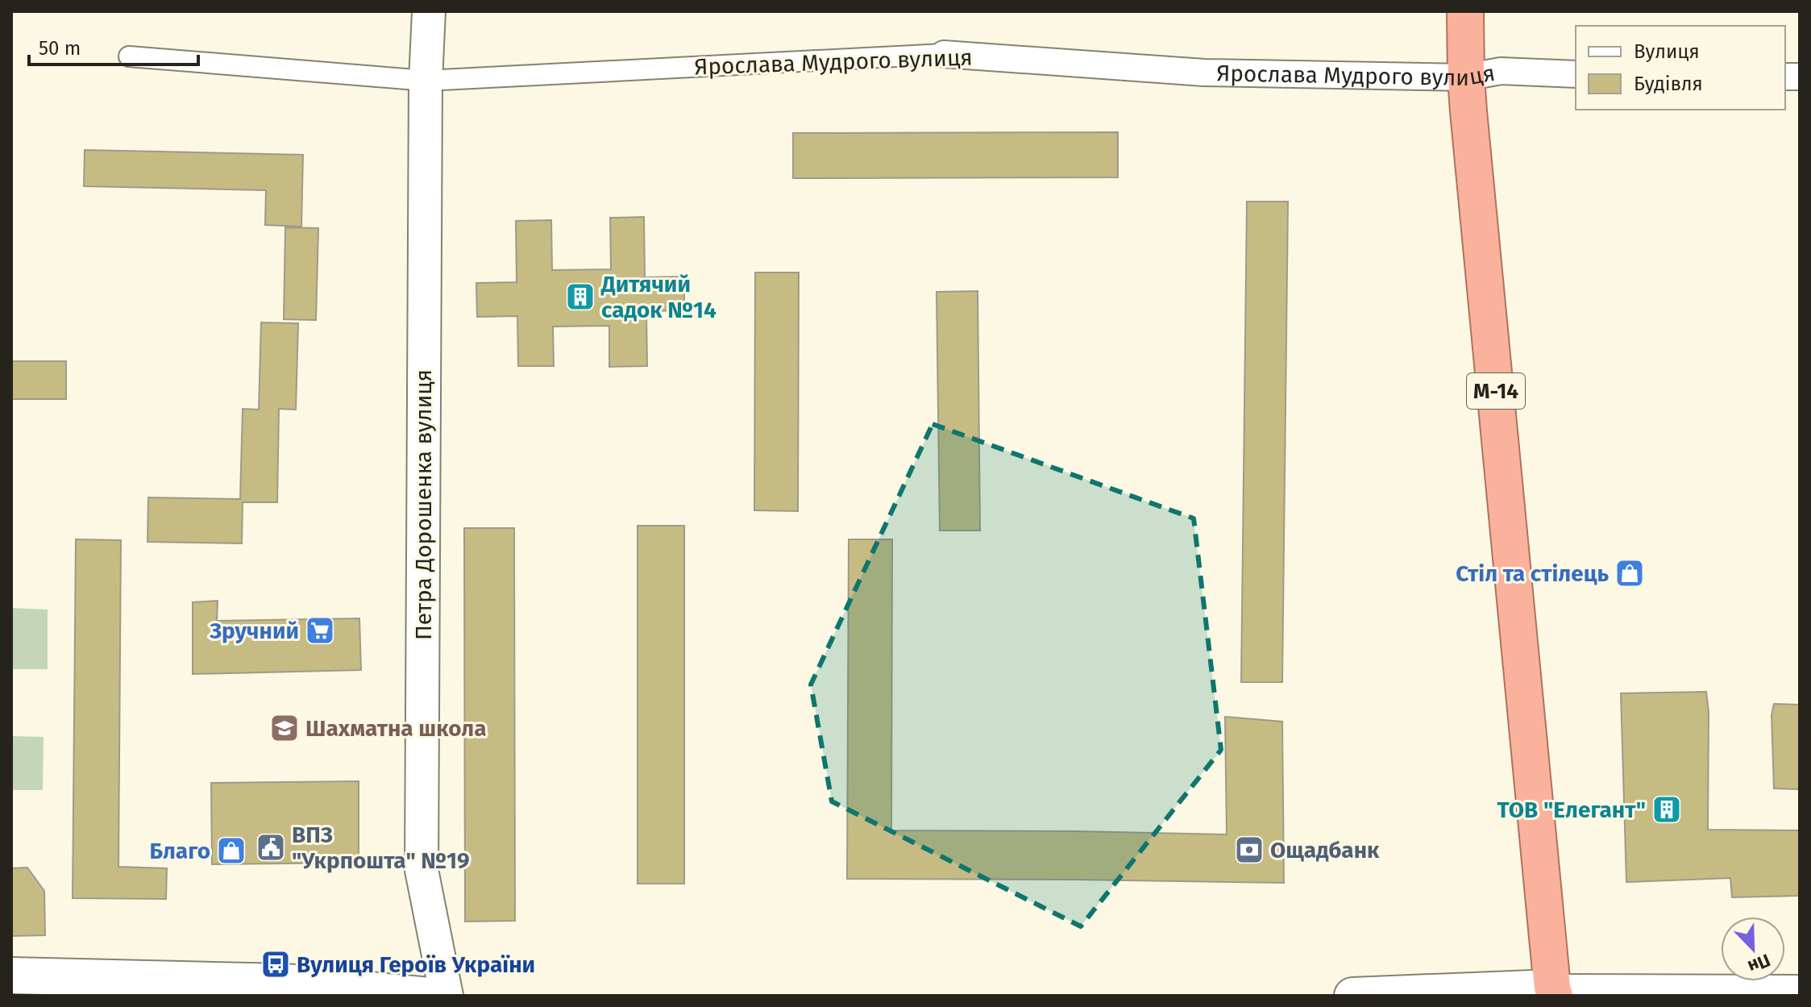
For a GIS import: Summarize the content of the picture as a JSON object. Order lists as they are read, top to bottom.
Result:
{
  "streets": {
    "highway": ["М-14"],
    "street": ["Ярослава Мудрого вулиця", "Петра Дорошенка вулиця"]
  },
  "crossings": [
    ["Ярослава Мудрого вулиця", "М-14"],
    ["Ярослава Мудрого вулиця", "Петра Дорошенка вулиця"]
  ],
  "places": {
    "building": ["Дитячий садок №14", "ТОВ \"Елегант\""],
    "shop": ["Стіл та стілець", "Благо"],
    "supermarket": ["Зручний"],
    "school or university": ["Шахматна школа"],
    "public building": ["ВПЗ \"Укрпошта\" №19"],
    "bank": ["Ощадбанк"],
    "bus stop": ["Вулиця Героїв України"]
  },
  "legend": ["Вулиця", "Будівля"],
  "scale_bar": "50 m",
  "north": "bottom right"
}
